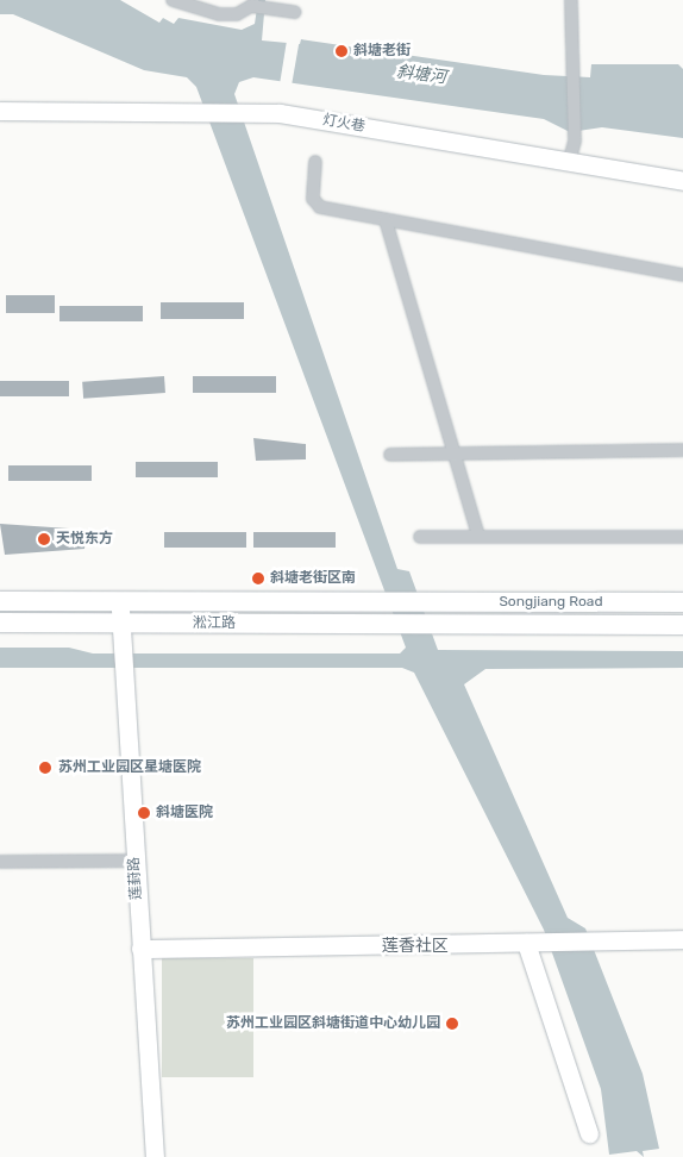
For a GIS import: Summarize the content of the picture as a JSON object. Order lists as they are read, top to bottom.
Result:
{
  "streets": {
    "main road": ["Songjiang Road", "淞江路"],
    "street": ["灯火巷", "莲葑路"]
  },
  "crossings": [
    ["Songjiang Road", "淞江路"],
    ["淞江路", "莲葑路"]
  ],
  "districts": ["莲香社区"],
  "water": ["斜塘河"],
  "places": [
    "斜塘老街",
    "天悦东方",
    "斜塘老街区南",
    "苏州工业园区星塘医院",
    "斜塘医院",
    "苏州工业园区斜塘街道中心幼儿园"
  ]
}
